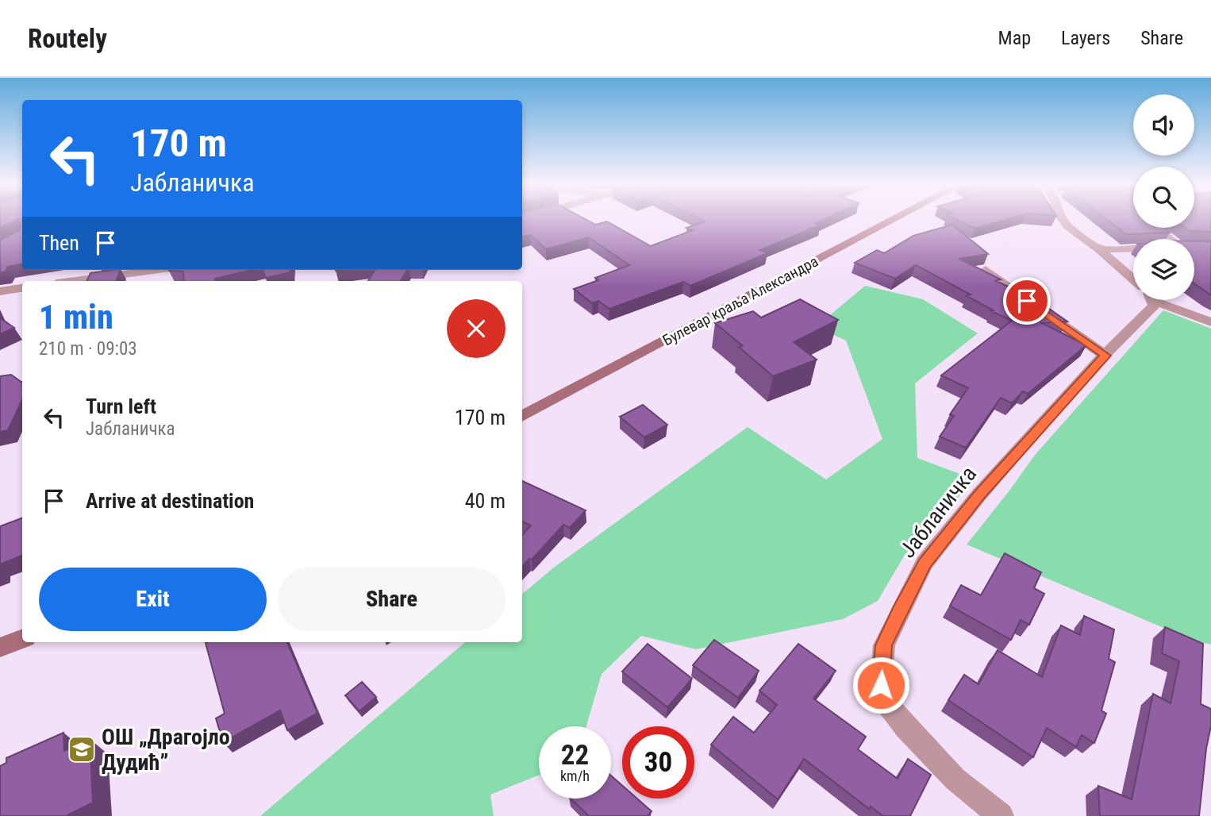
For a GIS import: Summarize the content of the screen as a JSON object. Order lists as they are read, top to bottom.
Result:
{
  "streets": {
    "main road": ["Булевар краља Александра"],
    "street": ["Јабланичка"]
  },
  "places": {
    "school or university": ["ОШ „Драгојло Дудић”"]
  },
  "page": {
    "header": "Routely",
    "nav": ["Map", "Layers", "Share"],
    "turn": ["170 m", "Јабланичка"],
    "then": "Then",
    "heading": ["1 min", "210 m · 09:03"],
    "list": [
      {
        "name": "Turn left",
        "note": "Јабланичка",
        "value": "170 m"
      },
      {
        "name": "Arrive at destination",
        "value": "40 m"
      }
    ],
    "buttons": ["Exit", "Share"],
    "speed": "22 km/h",
    "limit": "30"
  }
}
